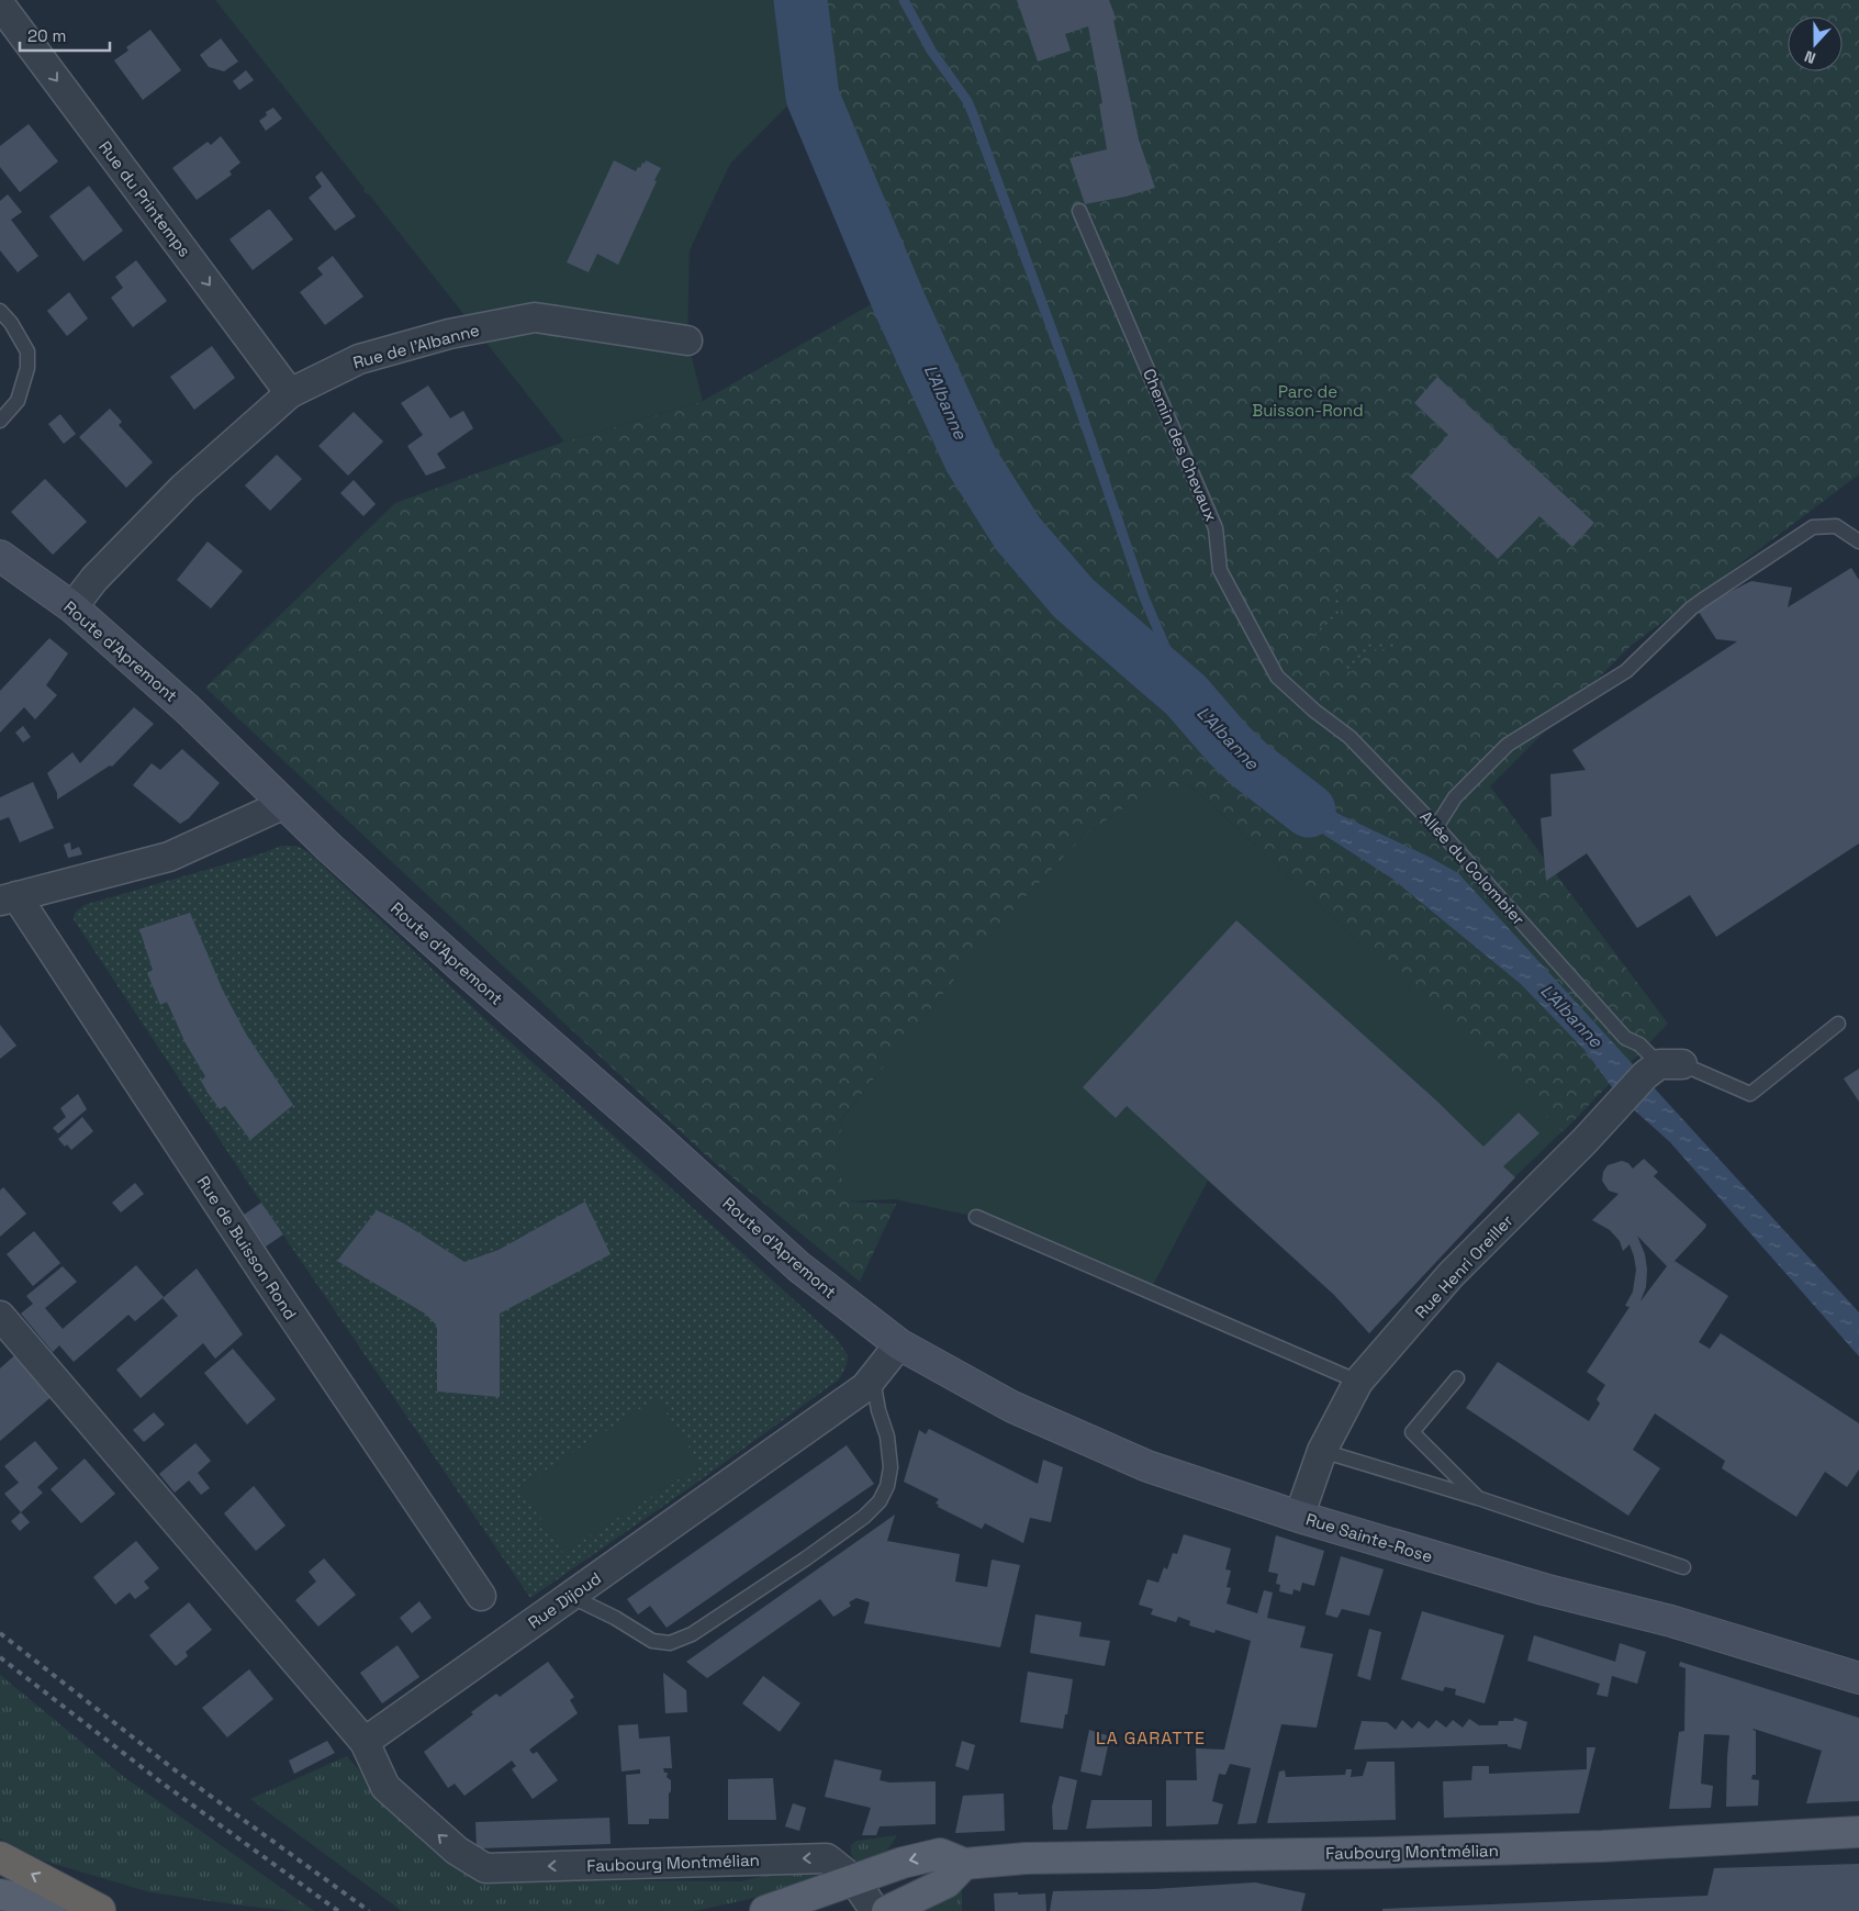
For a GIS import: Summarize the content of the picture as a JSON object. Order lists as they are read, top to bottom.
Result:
{
  "streets": {
    "main road": ["Route d'Apremont", "Rue Sainte-Rose", "Faubourg Montmélian"],
    "street": [
      "Rue du Printemps",
      "Rue de l'Albanne",
      "Rue de Buisson Rond",
      "Rue Henri Oreiller",
      "Rue Dijoud"
    ],
    "lane": ["Chemin des Chevaux", "Allée du Colombier"]
  },
  "crossings": [
    ["Rue du Printemps", "Rue de l'Albanne"],
    ["Rue de l'Albanne", "Route d'Apremont"],
    ["Chemin des Chevaux", "Allée du Colombier"],
    ["Route d'Apremont", "Rue de Buisson Rond"],
    ["Route d'Apremont", "Rue Sainte-Rose"],
    ["Route d'Apremont", "Rue Dijoud"],
    ["Allée du Colombier", "Rue Henri Oreiller"],
    ["Rue Henri Oreiller", "Rue Sainte-Rose"],
    ["Rue Sainte-Rose", "Rue Dijoud"],
    ["Rue Dijoud", "Faubourg Montmélian"]
  ],
  "one_way": ["Rue du Printemps", "Faubourg Montmélian"],
  "districts": ["LA GARATTE"],
  "water": ["L'Albanne"],
  "parks": ["Parc de Buisson-Rond"],
  "scale_bar": "20 m",
  "north": "bottom"
}
